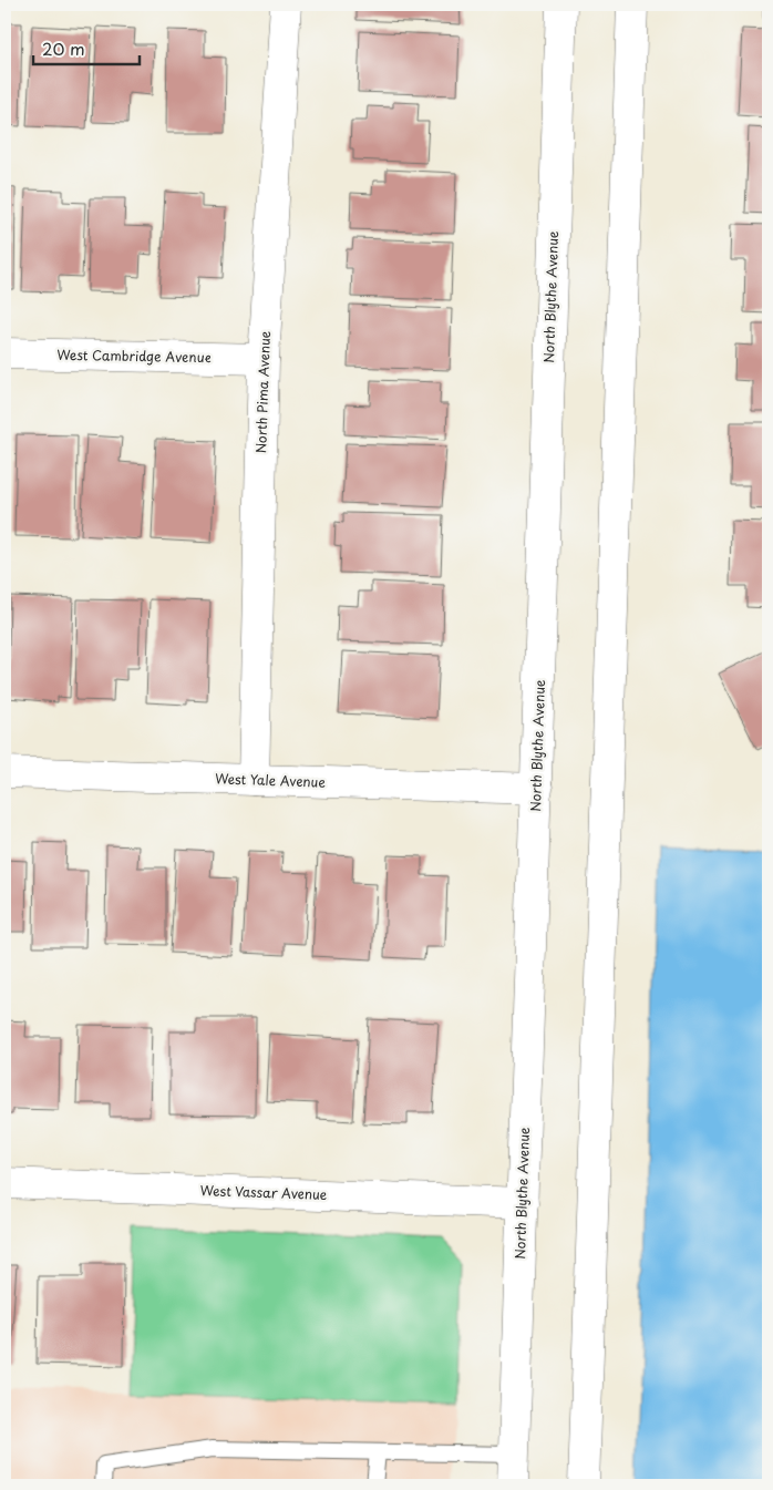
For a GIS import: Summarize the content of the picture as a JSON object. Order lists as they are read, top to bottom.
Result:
{
  "streets": {
    "street": [
      "North Blythe Avenue",
      "West Cambridge Avenue",
      "North Pima Avenue",
      "West Yale Avenue",
      "West Vassar Avenue"
    ]
  },
  "crossings": [
    ["North Blythe Avenue", "West Yale Avenue"],
    ["North Blythe Avenue", "West Vassar Avenue"],
    ["West Cambridge Avenue", "North Pima Avenue"],
    ["North Pima Avenue", "West Yale Avenue"]
  ],
  "scale_bar": "20 m"
}
